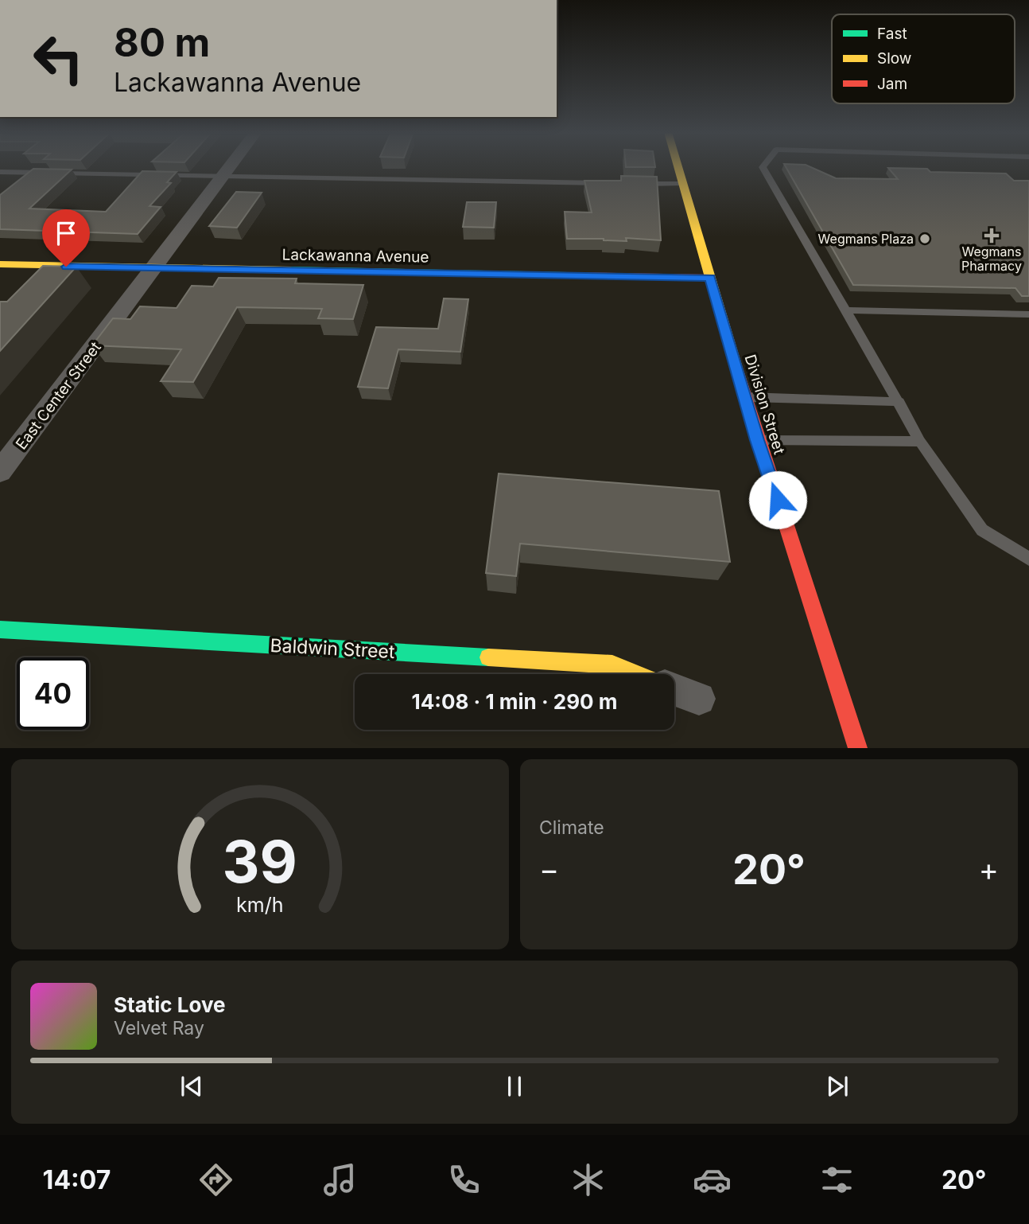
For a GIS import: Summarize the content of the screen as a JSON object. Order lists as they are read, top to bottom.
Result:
{
  "streets": {
    "street": [
      "Lackawanna Avenue",
      "East Center Street",
      "Division Street",
      "Baldwin Street"
    ]
  },
  "crossings": [
    ["Lackawanna Avenue", "East Center Street"],
    ["Lackawanna Avenue", "Division Street"]
  ],
  "places": {
    "health": ["Wegmans Pharmacy"],
    "other": ["Wegmans Plaza"]
  },
  "legend": ["Fast", "Slow", "Jam"],
  "page": {
    "turn": ["80 m", "Lackawanna Avenue"],
    "limit": "40",
    "trip": "14:08 · 1 min · 290 m",
    "tile": "Climate",
    "heat": ["−", "20°", "+"],
    "song": ["Static Love", "Velvet Ray"],
    "tabs": ["14:07", "20°"],
    "gauge": ["39", "km/h"]
  }
}
